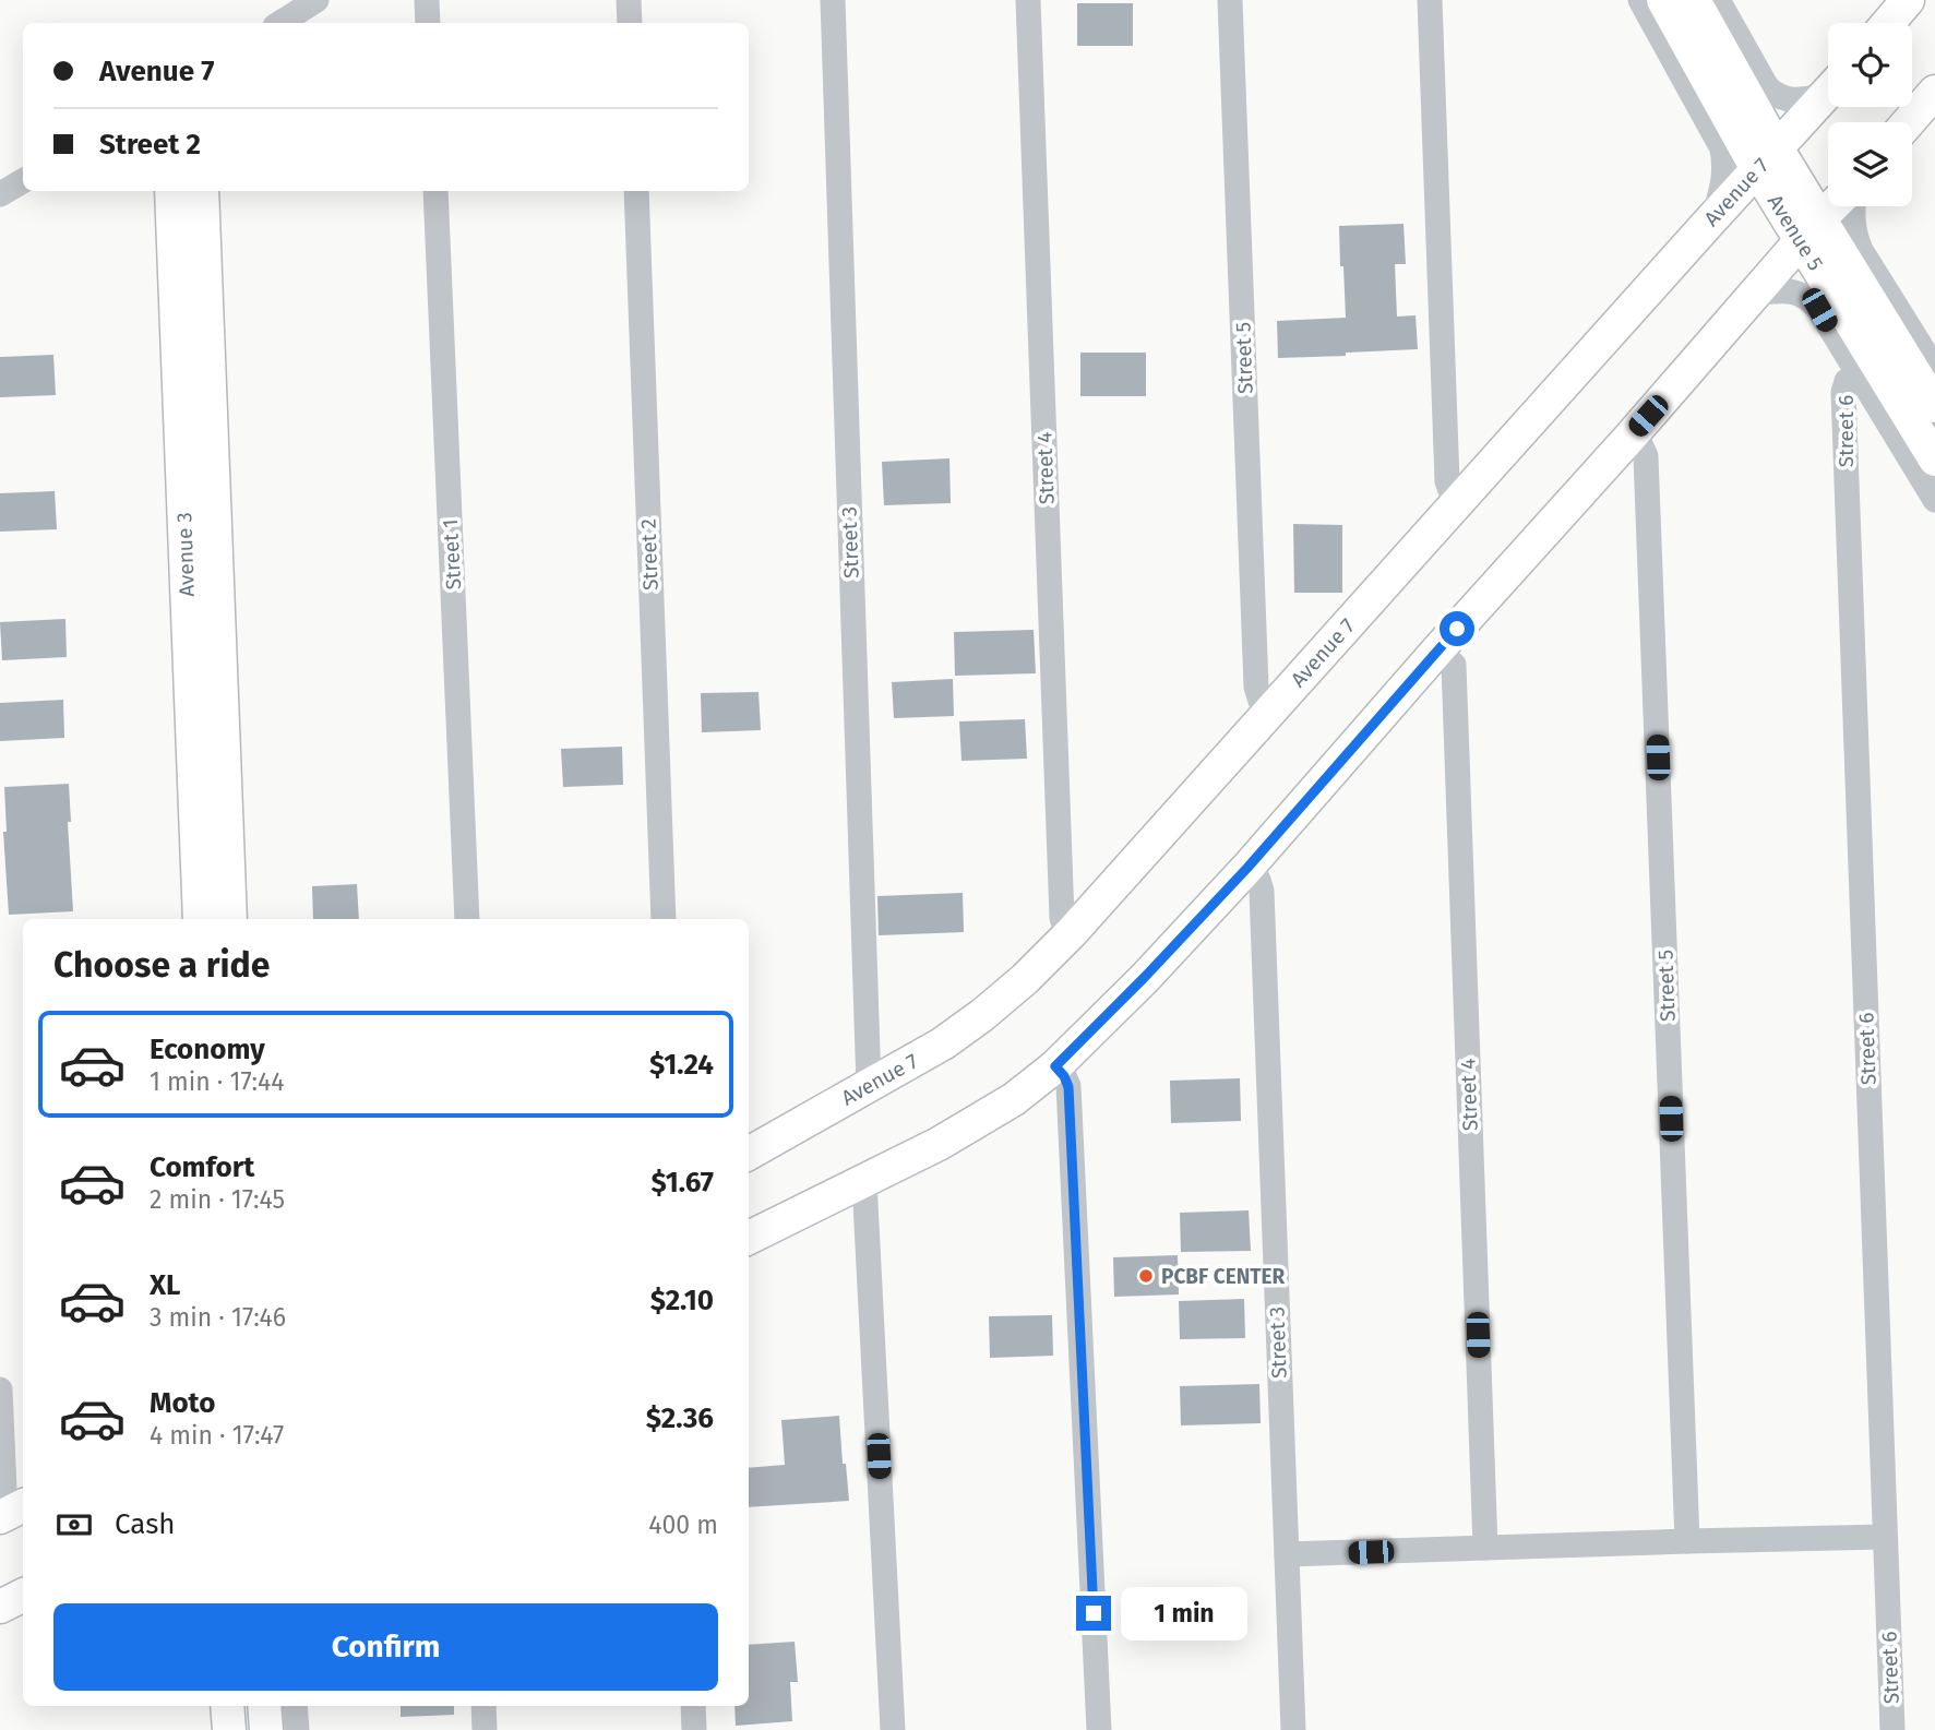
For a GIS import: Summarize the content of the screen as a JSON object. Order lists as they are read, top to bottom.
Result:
{
  "streets": {
    "main road": ["Avenue 7", "Avenue 5", "Avenue 3"],
    "street": [
      "Street 5",
      "Street 6",
      "Street 4",
      "Street 3",
      "Street 1",
      "Street 2"
    ]
  },
  "crossings": [
    ["Avenue 7", "Avenue 5"],
    ["Avenue 7", "Street 5"],
    ["Avenue 7", "Street 4"],
    ["Avenue 7", "Street 3"]
  ],
  "places": ["PCBF CENTER"],
  "page": {
    "banner": ["Avenue 7", "Street 2"],
    "heading": "Choose a ride",
    "list": [
      {
        "name": "Economy",
        "note": "1 min · 17:44",
        "value": "$1.24"
      },
      {
        "name": "Comfort",
        "note": "2 min · 17:45",
        "value": "$1.67"
      },
      {
        "name": "XL",
        "note": "3 min · 17:46",
        "value": "$2.10"
      },
      {
        "name": "Moto",
        "note": "4 min · 17:47",
        "value": "$2.36"
      }
    ],
    "pay": ["Cash", "400 m"],
    "bubble": "1 min",
    "buttons": "Confirm"
  }
}
